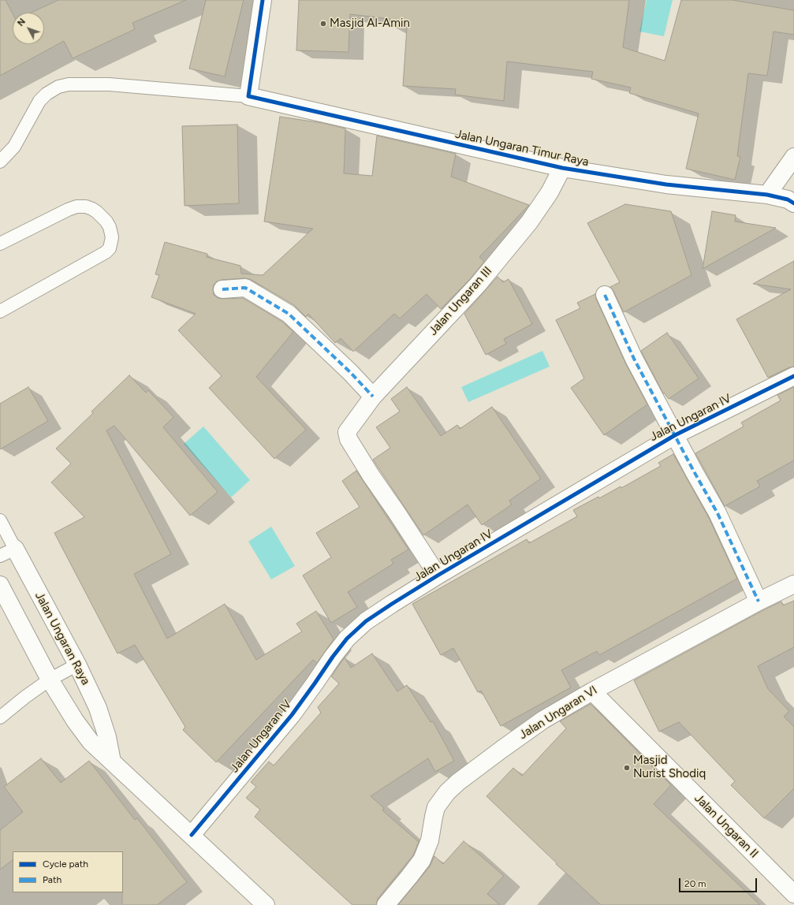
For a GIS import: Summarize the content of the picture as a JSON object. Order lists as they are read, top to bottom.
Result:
{
  "streets": {
    "street": [
      "Jalan Ungaran Timur Raya",
      "Jalan Ungaran III",
      "Jalan Ungaran IV",
      "Jalan Ungaran Raya",
      "Jalan Ungaran VI",
      "Jalan Ungaran II"
    ]
  },
  "crossings": [
    ["Jalan Ungaran Timur Raya", "Jalan Ungaran III"],
    ["Jalan Ungaran III", "Jalan Ungaran IV"],
    ["Jalan Ungaran VI", "Jalan Ungaran II"]
  ],
  "places": ["Masjid Al-Amin", "Masjid Nurist Shodiq"],
  "legend": ["Cycle path", "Path"],
  "scale_bar": "20 m",
  "north": "top left"
}
